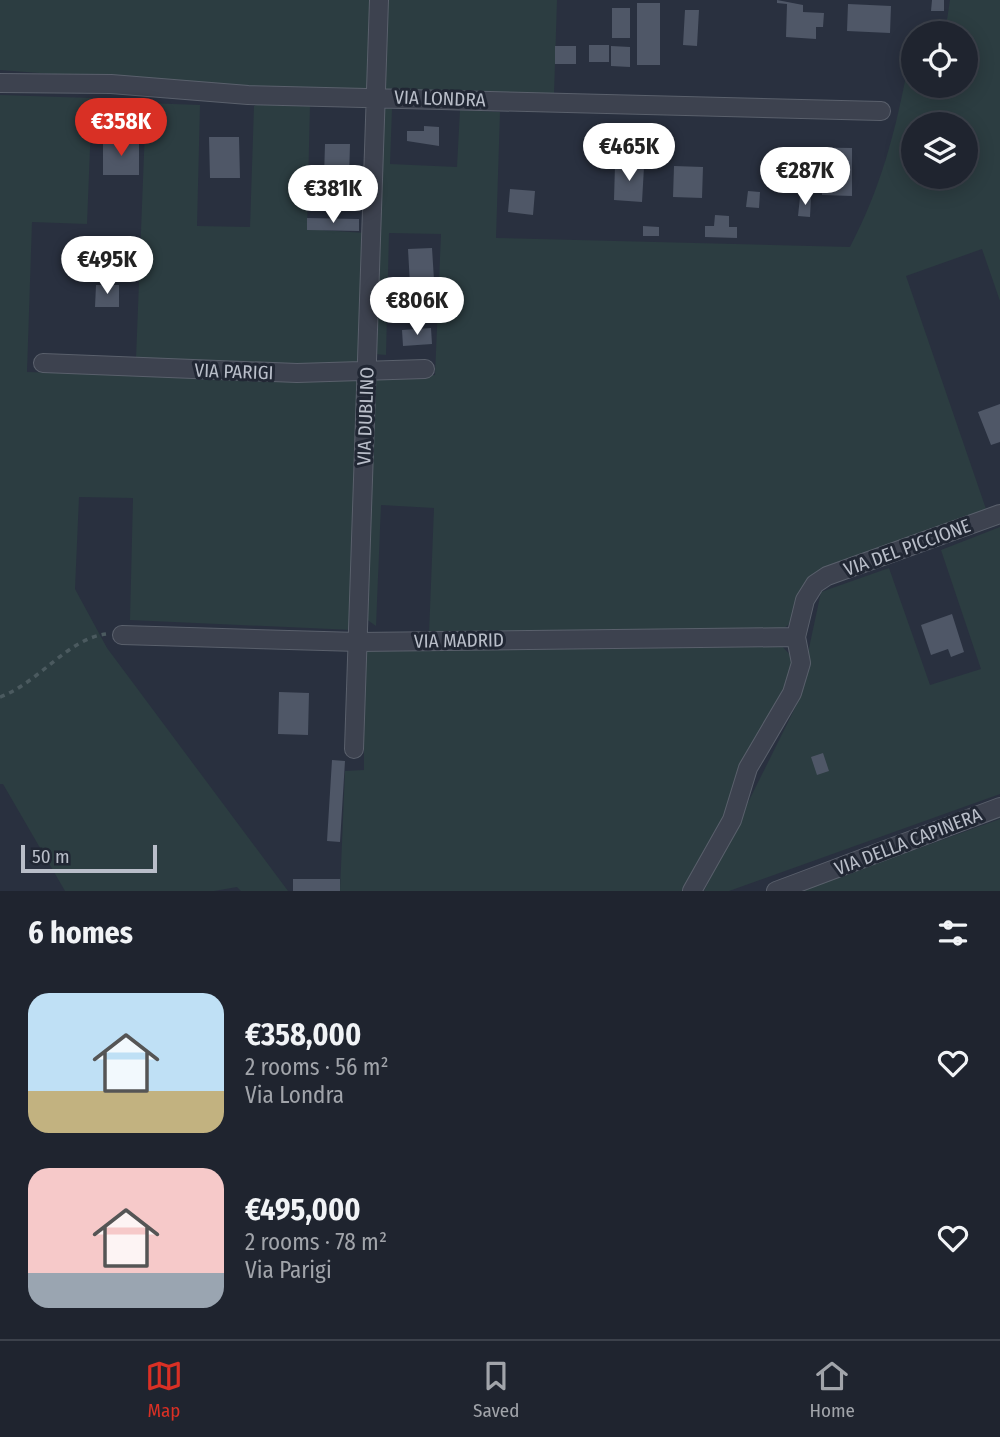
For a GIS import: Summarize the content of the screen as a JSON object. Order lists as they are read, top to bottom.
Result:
{
  "streets": {
    "street": [
      "VIA LONDRA",
      "VIA PARIGI",
      "VIA DUBLINO",
      "VIA DEL PICCIONE",
      "VIA MADRID",
      "VIA DELLA CAPINERA"
    ]
  },
  "crossings": [
    ["VIA LONDRA", "VIA DUBLINO"],
    ["VIA PARIGI", "VIA DUBLINO"],
    ["VIA DUBLINO", "VIA MADRID"],
    ["VIA DEL PICCIONE", "VIA MADRID"]
  ],
  "scale_bar": "50 m",
  "page": {
    "price": [
      "€358K",
      "€465K",
      "€287K",
      "€381K",
      "€495K",
      "€806K"
    ],
    "scale": "50 m",
    "heading": "6 homes",
    "list": [
      {
        "name": "€358,000",
        "note": "2 rooms · 56 m² · Via Londra"
      },
      {
        "name": "€495,000",
        "note": "2 rooms · 78 m² · Via Parigi"
      }
    ],
    "tabs": ["Map", "Saved", "Home"]
  }
}
